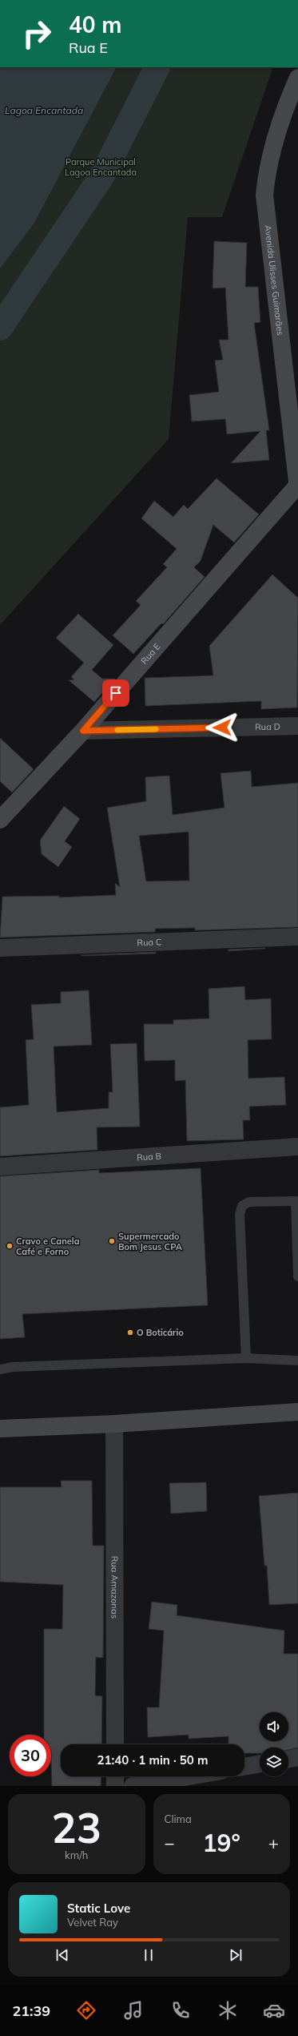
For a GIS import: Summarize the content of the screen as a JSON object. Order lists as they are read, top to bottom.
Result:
{
  "streets": {
    "main road": ["Avenida Ulisses Guimarães", "Rua E"],
    "street": [
      "Rua D",
      "Rua C",
      "Rua B",
      "Rua Amazonas"
    ]
  },
  "crossings": [
    ["Avenida Ulisses Guimarães", "Rua E"],
    ["Rua E", "Rua D"]
  ],
  "water": ["Lagoa Encantada"],
  "parks": ["Parque Municipal Lagoa Encantada"],
  "places": ["Supermercado Bom Jesus CPA", "Cravo e Canela Café e Forno", "O Boticário"],
  "page": {
    "turn": ["40 m", "Rua E"],
    "limit": "30",
    "trip": "21:40 · 1 min · 50 m",
    "tile": [
      ["23", "km/h"],
      "Clima"
    ],
    "heat": ["−", "19°", "+"],
    "song": ["Static Love", "Velvet Ray"],
    "tabs": "21:39"
  }
}
